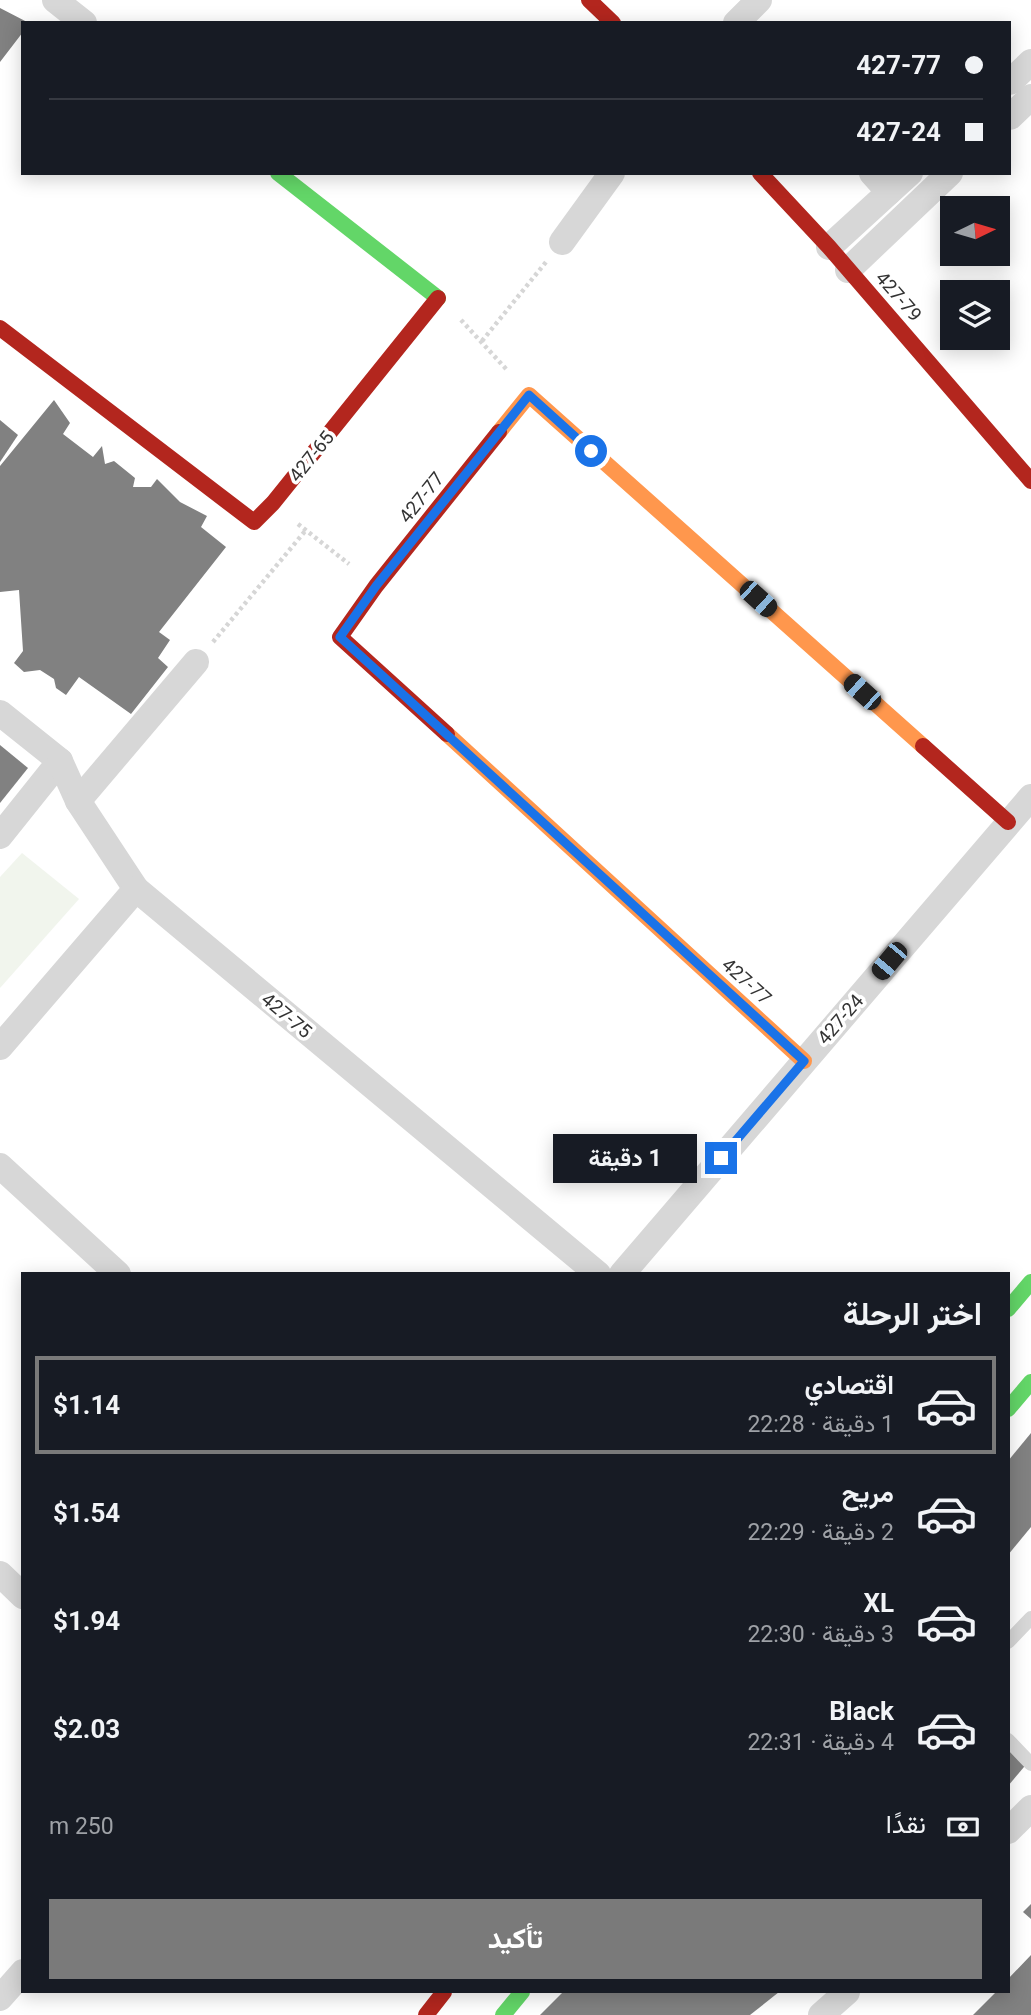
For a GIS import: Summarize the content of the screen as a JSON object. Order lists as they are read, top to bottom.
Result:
{
  "streets": {
    "street": [
      "427-79",
      "427-65",
      "427-77",
      "427-75",
      "427-24"
    ]
  },
  "crossings": [
    ["427-77", "427-24"]
  ],
  "north": "right",
  "page": {
    "banner": ["427-77", "427-24"],
    "bubble": "1 دقيقة",
    "heading": "اختر الرحلة",
    "list": [
      {
        "name": "اقتصادي",
        "note": "1 دقيقة · 22:28",
        "value": "$1.14"
      },
      {
        "name": "مريح",
        "note": "2 دقيقة · 22:29",
        "value": "$1.54"
      },
      {
        "name": "XL",
        "note": "3 دقيقة · 22:30",
        "value": "$1.94"
      },
      {
        "name": "Black",
        "note": "4 دقيقة · 22:31",
        "value": "$2.03"
      }
    ],
    "pay": ["نقدًا", "250 m"],
    "buttons": "تأكيد"
  }
}
